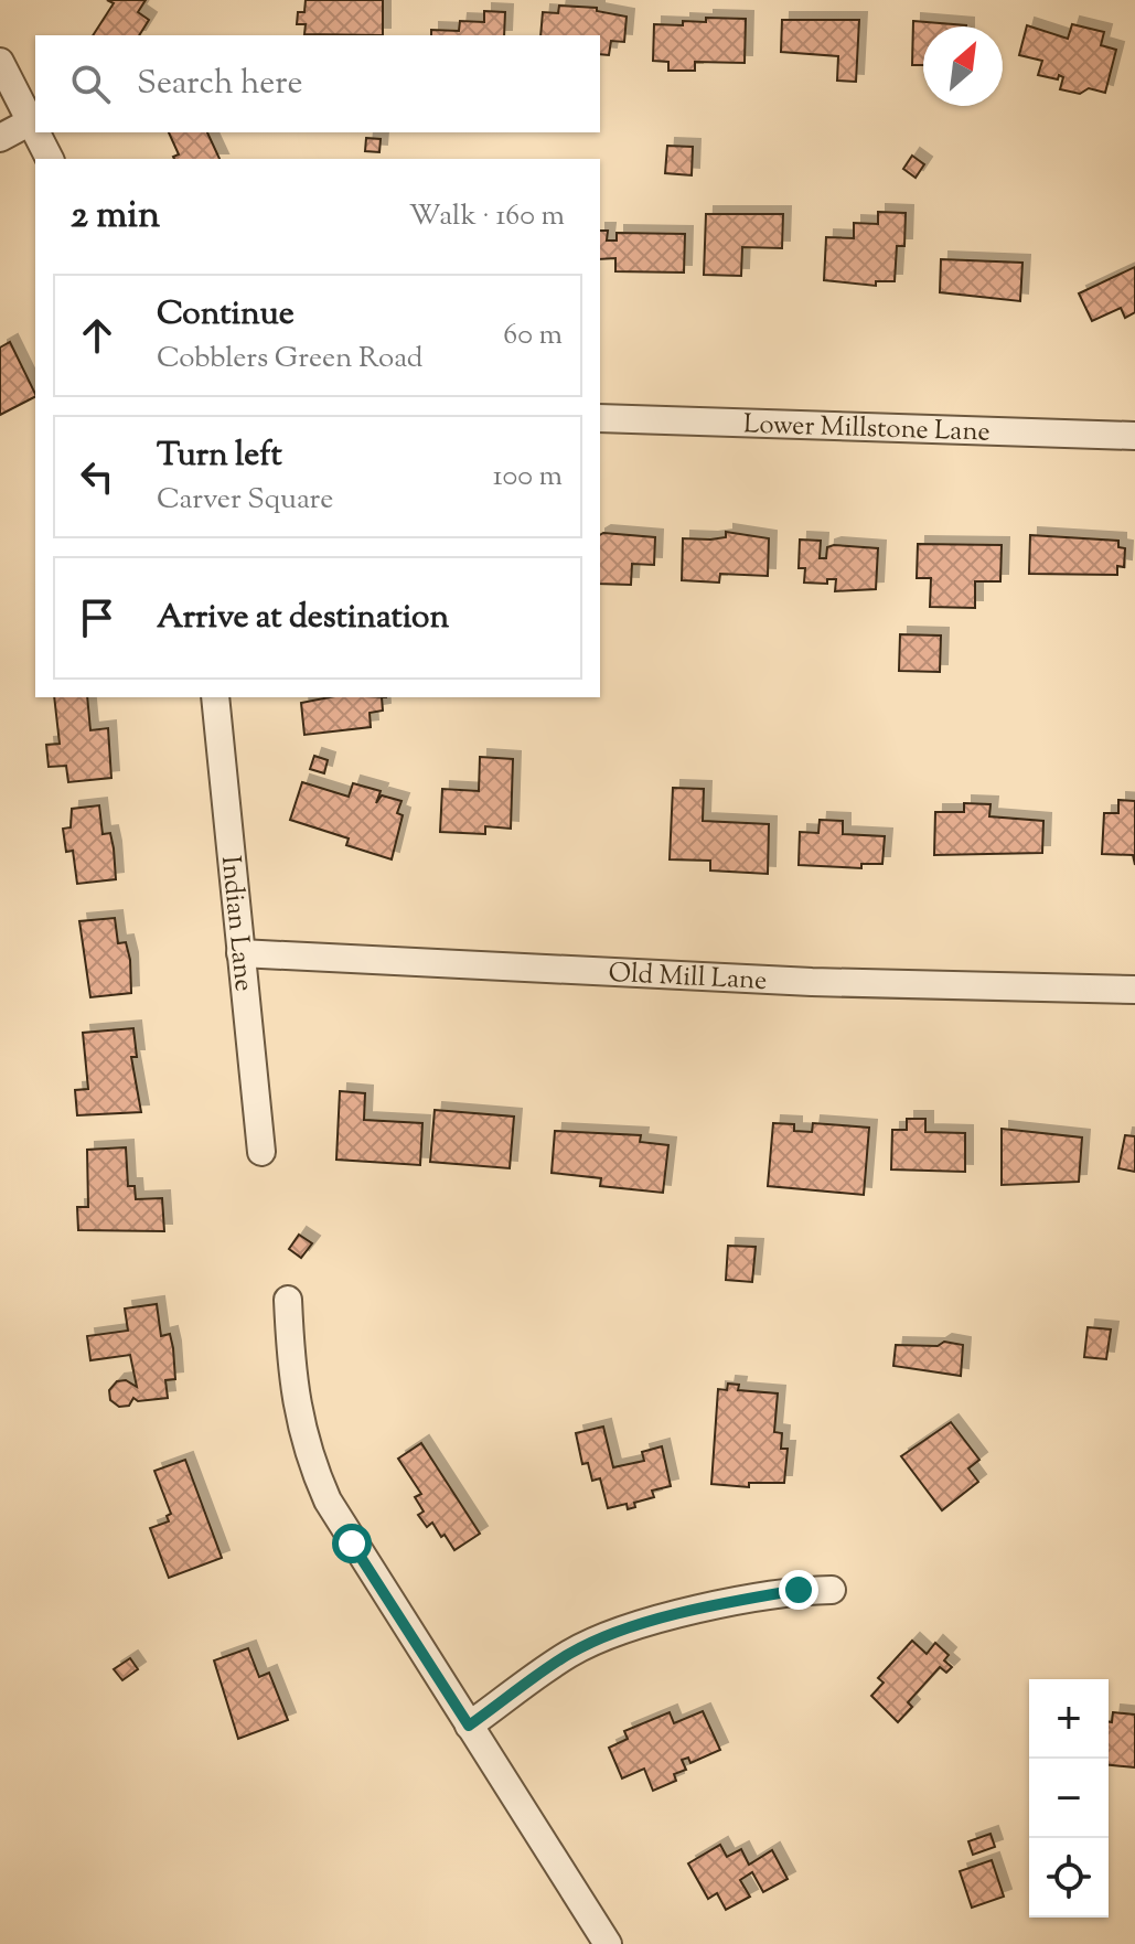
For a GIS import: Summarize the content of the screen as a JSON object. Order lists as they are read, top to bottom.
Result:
{
  "streets": {
    "street": ["Lower Millstone Lane", "Indian Lane", "Old Mill Lane"]
  },
  "crossings": [
    ["Indian Lane", "Old Mill Lane"]
  ],
  "north": "top right",
  "page": {
    "search": "Search here",
    "heading": ["2 min", "Walk · 160 m"],
    "list": [
      ["Continue", "Cobblers Green Road", "60 m"],
      ["Turn left", "Carver Square", "100 m"],
      "Arrive at destination"
    ],
    "map_buttons": ["+", "−"]
  }
}
